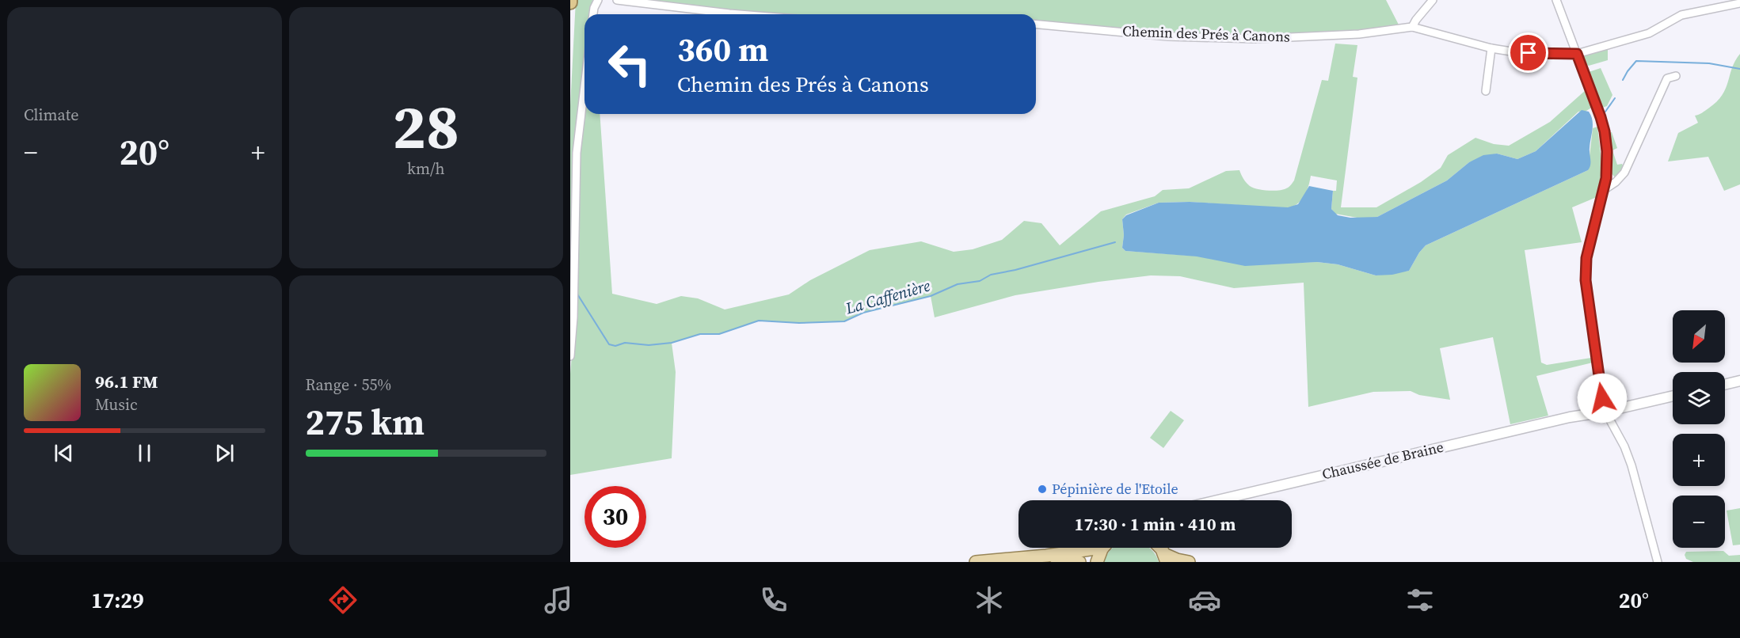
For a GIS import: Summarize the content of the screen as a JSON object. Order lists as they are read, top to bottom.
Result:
{
  "streets": {
    "street": ["Chemin des Prés à Canons", "Chaussée de Braine"]
  },
  "water": ["La Caffenière"],
  "places": ["Pépinière de l'Etoile"],
  "north": "bottom left",
  "page": {
    "tile": [
      "Climate",
      ["28", "km/h"],
      ["Range · 55%", "275 km"]
    ],
    "turn": ["360 m", "Chemin des Prés à Canons"],
    "heat": ["−", "20°", "+"],
    "map_buttons": ["+", "−"],
    "song": ["96.1 FM", "Music"],
    "limit": "30",
    "trip": "17:30 · 1 min · 410 m",
    "tabs": ["17:29", "20°"]
  }
}
